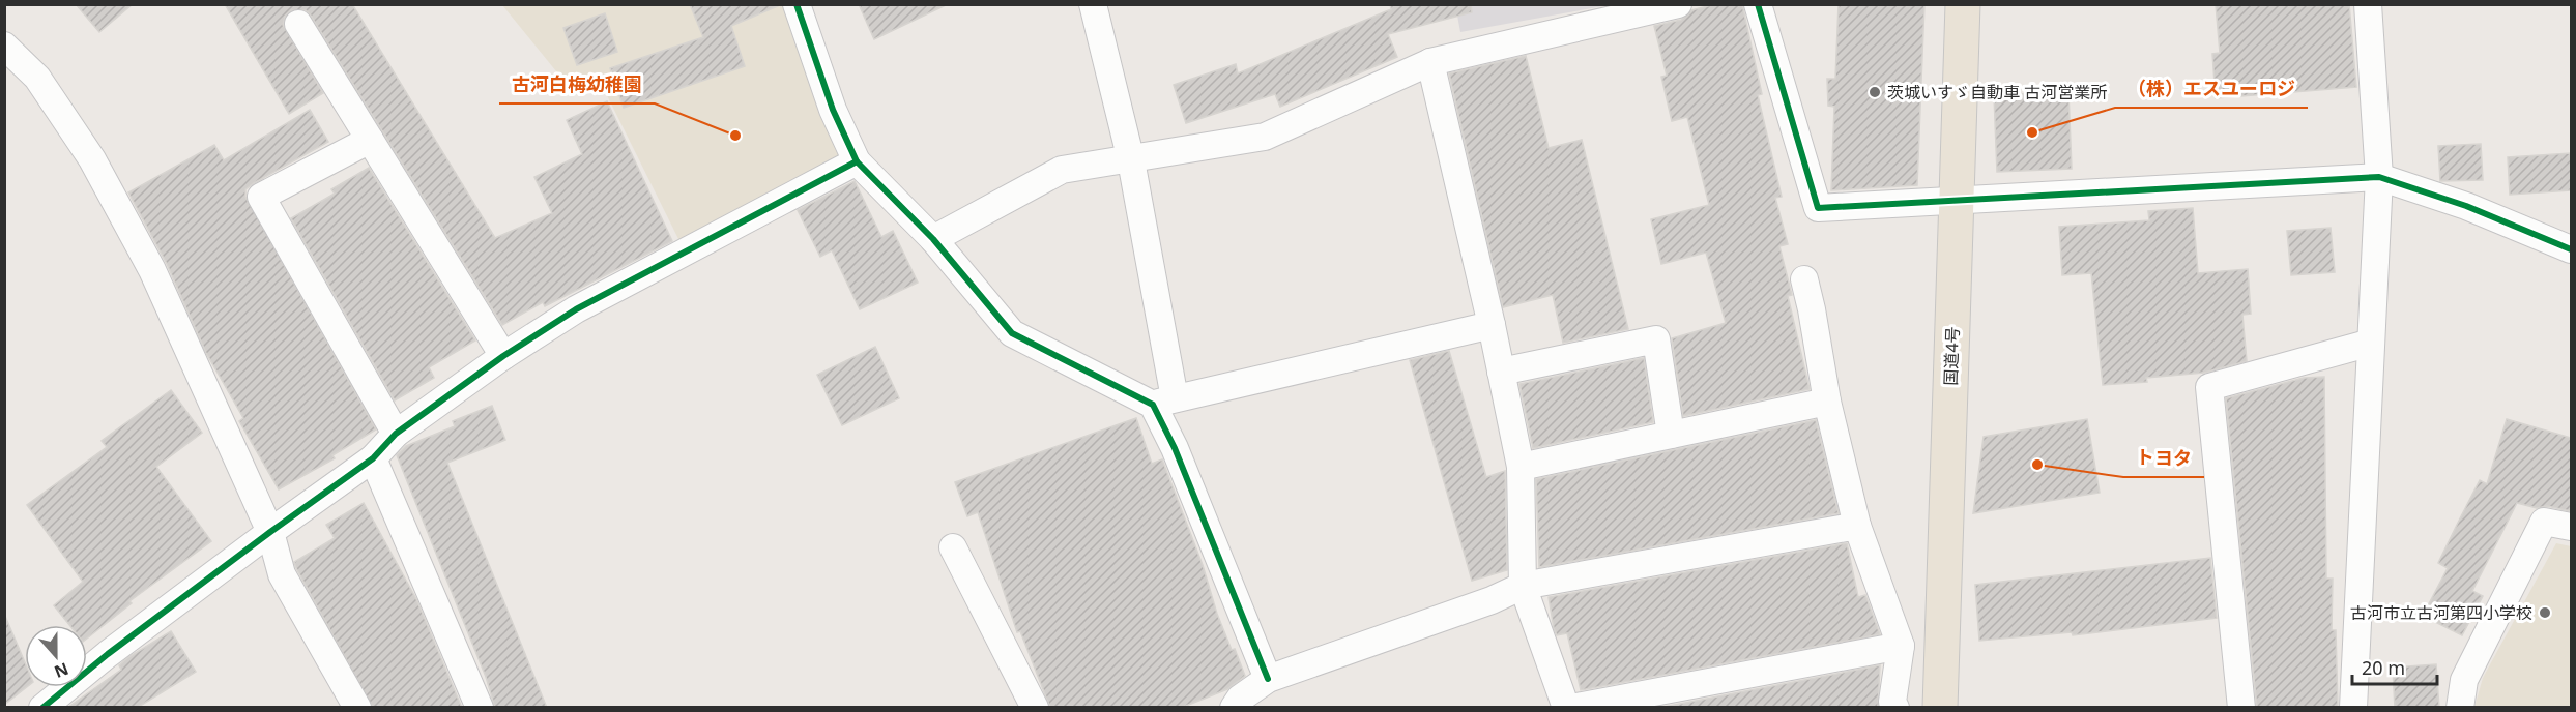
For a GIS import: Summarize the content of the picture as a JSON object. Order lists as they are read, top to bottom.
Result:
{
  "streets": {
    "highway": ["国道4号"]
  },
  "places": [
    "茨城いすゞ自動車 古河営業所",
    "（株）エスユーロジ",
    "古河白梅幼稚園",
    "トヨタ",
    "古河市立古河第四小学校"
  ],
  "scale_bar": "20 m",
  "north": "bottom"
}
